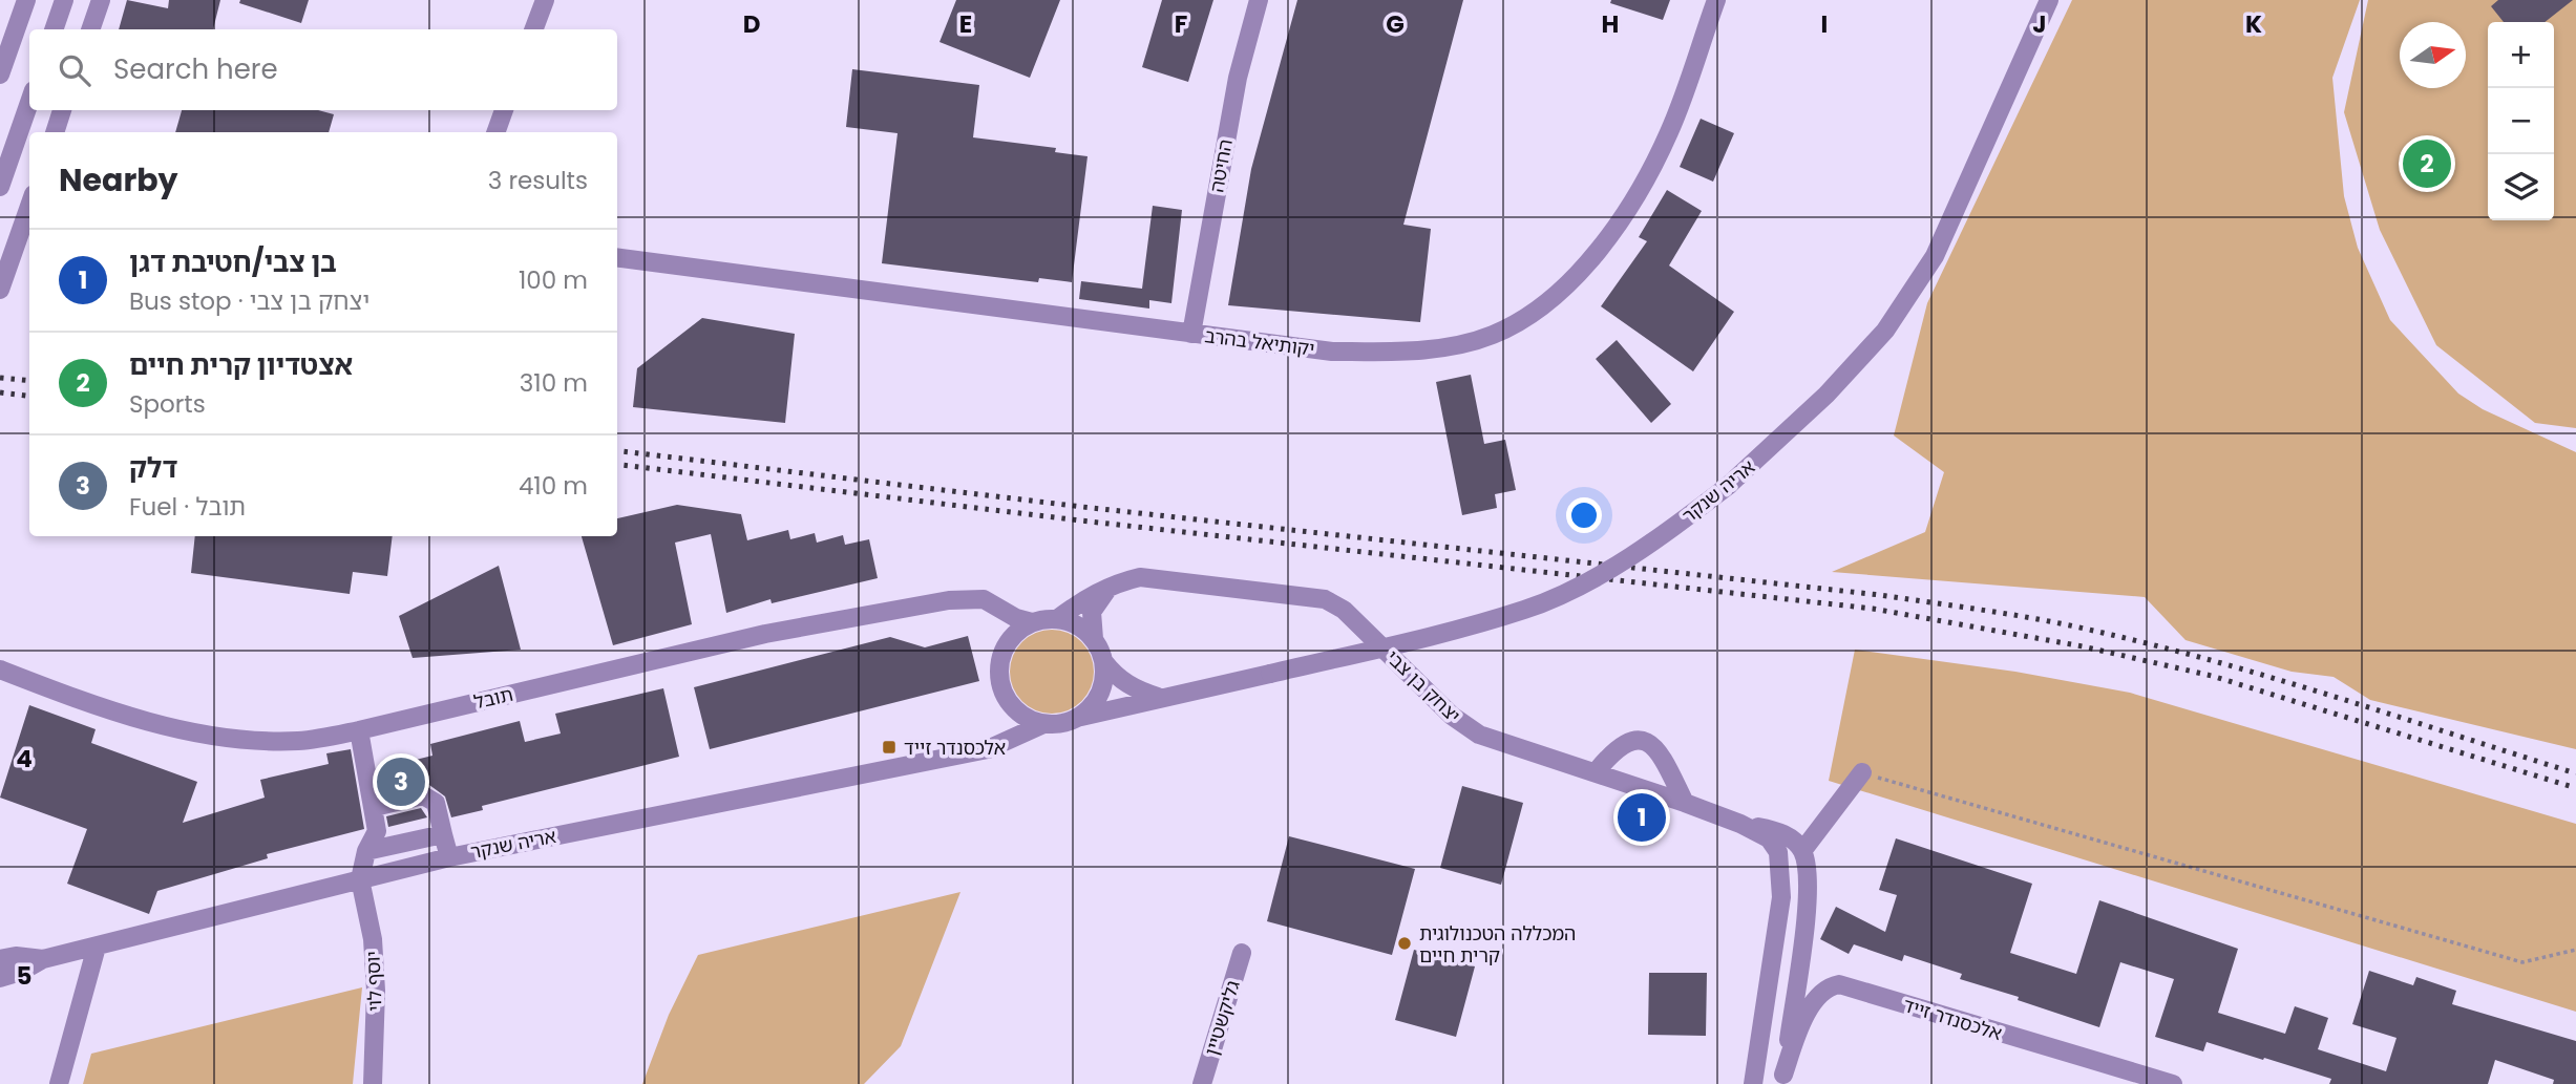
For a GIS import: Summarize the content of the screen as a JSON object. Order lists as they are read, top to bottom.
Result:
{
  "streets": {
    "street": [
      "החיטה",
      "יקותיאל בהרב",
      "אריה שנקר",
      "יצחק בן צבי",
      "תובל",
      "יוסף לוי",
      "גליקשטיין",
      "אלכסנדר זייד"
    ]
  },
  "crossings": [
    ["החיטה", "יקותיאל בהרב"],
    ["אריה שנקר", "יצחק בן צבי"],
    ["אריה שנקר", "תובל"],
    ["אריה שנקר", "יוסף לוי"],
    ["יצחק בן צבי", "תובל"]
  ],
  "places": {
    "transit": ["אלכסנדר זייד"],
    "other": ["המכללה הטכנולוגית קרית חיים"]
  },
  "north": "right",
  "page": {
    "map_buttons": ["+", "−"],
    "search": "Search here",
    "heading": ["Nearby", "3 results"],
    "pins": ["2", "3", "1"],
    "list": [
      {
        "mark": "1",
        "name": "בן צבי/חטיבת דגן",
        "note": "Bus stop · יצחק בן צבי",
        "value": "100 m"
      },
      {
        "mark": "2",
        "name": "אצטדיון קרית חיים",
        "note": "Sports",
        "value": "310 m"
      },
      {
        "mark": "3",
        "name": "דלק",
        "note": "Fuel · תובל",
        "value": "410 m"
      }
    ]
  },
  "grid": {
    "columns": [
      "D",
      "E",
      "F",
      "G",
      "H",
      "I",
      "J",
      "K"
    ],
    "rows": ["4", "5"]
  }
}
